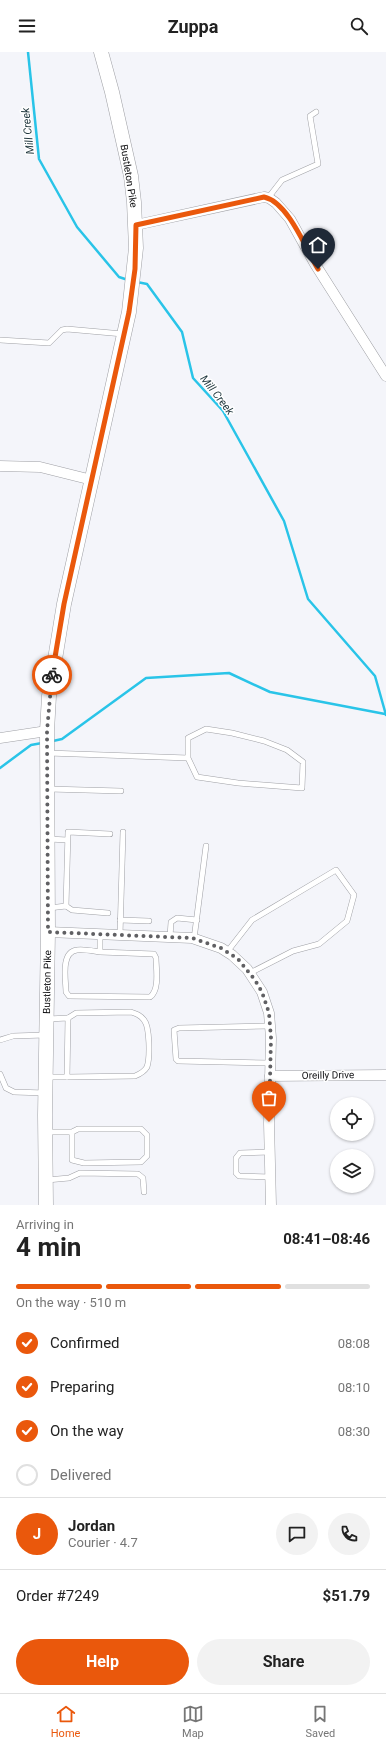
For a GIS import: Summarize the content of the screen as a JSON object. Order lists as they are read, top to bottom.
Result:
{
  "streets": {
    "main road": ["Bustleton Pike"],
    "street": ["Oreilly Drive"]
  },
  "water": ["Mill Creek"],
  "page": {
    "header": "Zuppa",
    "heading": ["4 min", "Arriving in", "08:41–08:46"],
    "panel": [
      "Jordan",
      "Courier · 4.7",
      "Order #7249",
      "$51.79"
    ],
    "bar": "On the way · 510 m",
    "list": [
      ["Confirmed", "08:08"],
      ["Preparing", "08:10"],
      ["On the way", "08:30"],
      "Delivered"
    ],
    "round": "J",
    "buttons": ["Help", "Share"],
    "tabs": ["Home", "Map", "Saved"]
  }
}
